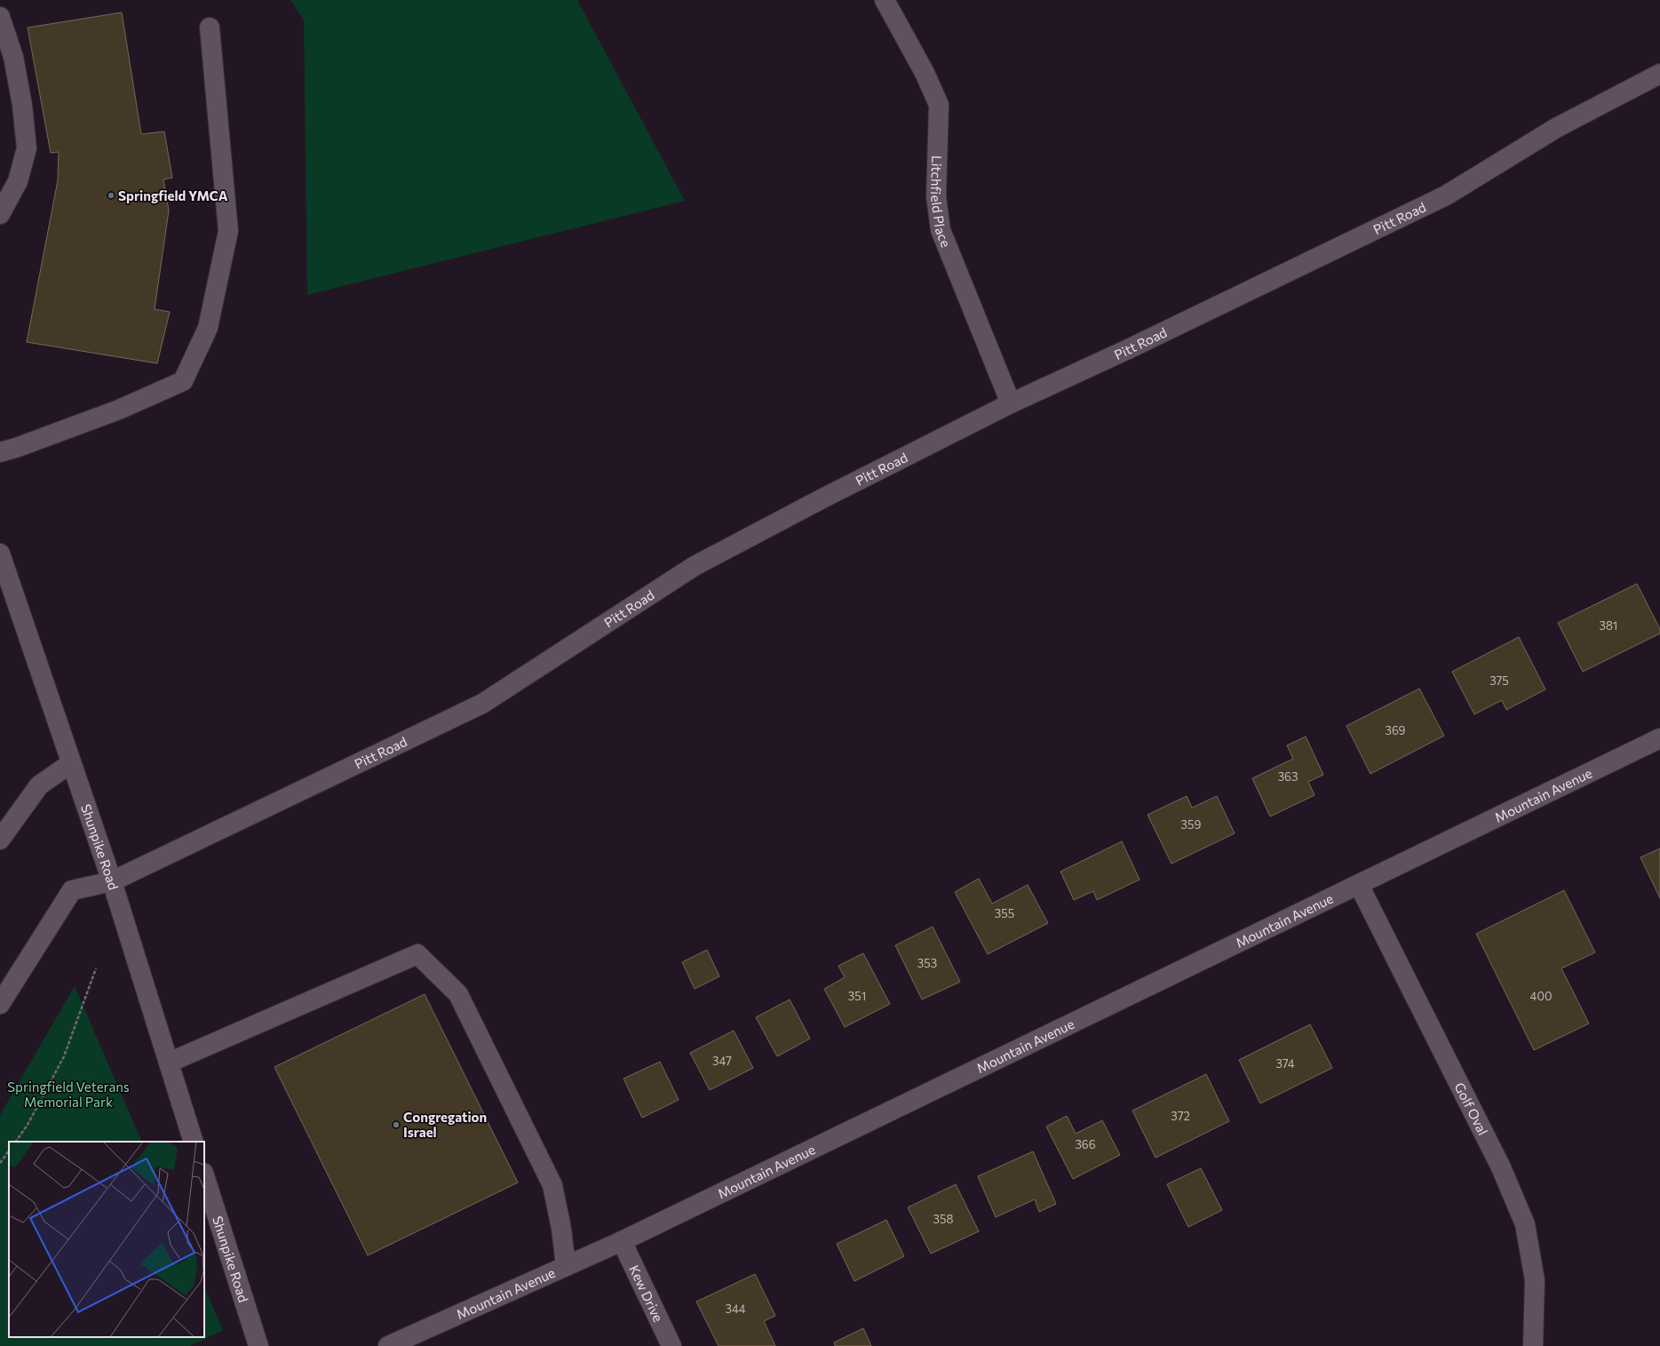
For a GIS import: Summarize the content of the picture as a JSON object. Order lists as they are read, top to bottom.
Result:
{
  "streets": {
    "street": [
      "Litchfield Place",
      "Pitt Road",
      "Mountain Avenue",
      "Shunpike Road",
      "Golf Oval",
      "Kew Drive"
    ]
  },
  "crossings": [
    ["Litchfield Place", "Pitt Road"],
    ["Pitt Road", "Shunpike Road"],
    ["Mountain Avenue", "Golf Oval"],
    ["Mountain Avenue", "Kew Drive"]
  ],
  "parks": ["Springfield Veterans Memorial Park"],
  "places": ["Springfield YMCA", "Congregation Israel"],
  "house_numbers": [
    "381",
    "375",
    "369",
    "363",
    "359",
    "355",
    "353",
    "351",
    "400",
    "347",
    "374",
    "372",
    "366",
    "358",
    "344"
  ]
}
